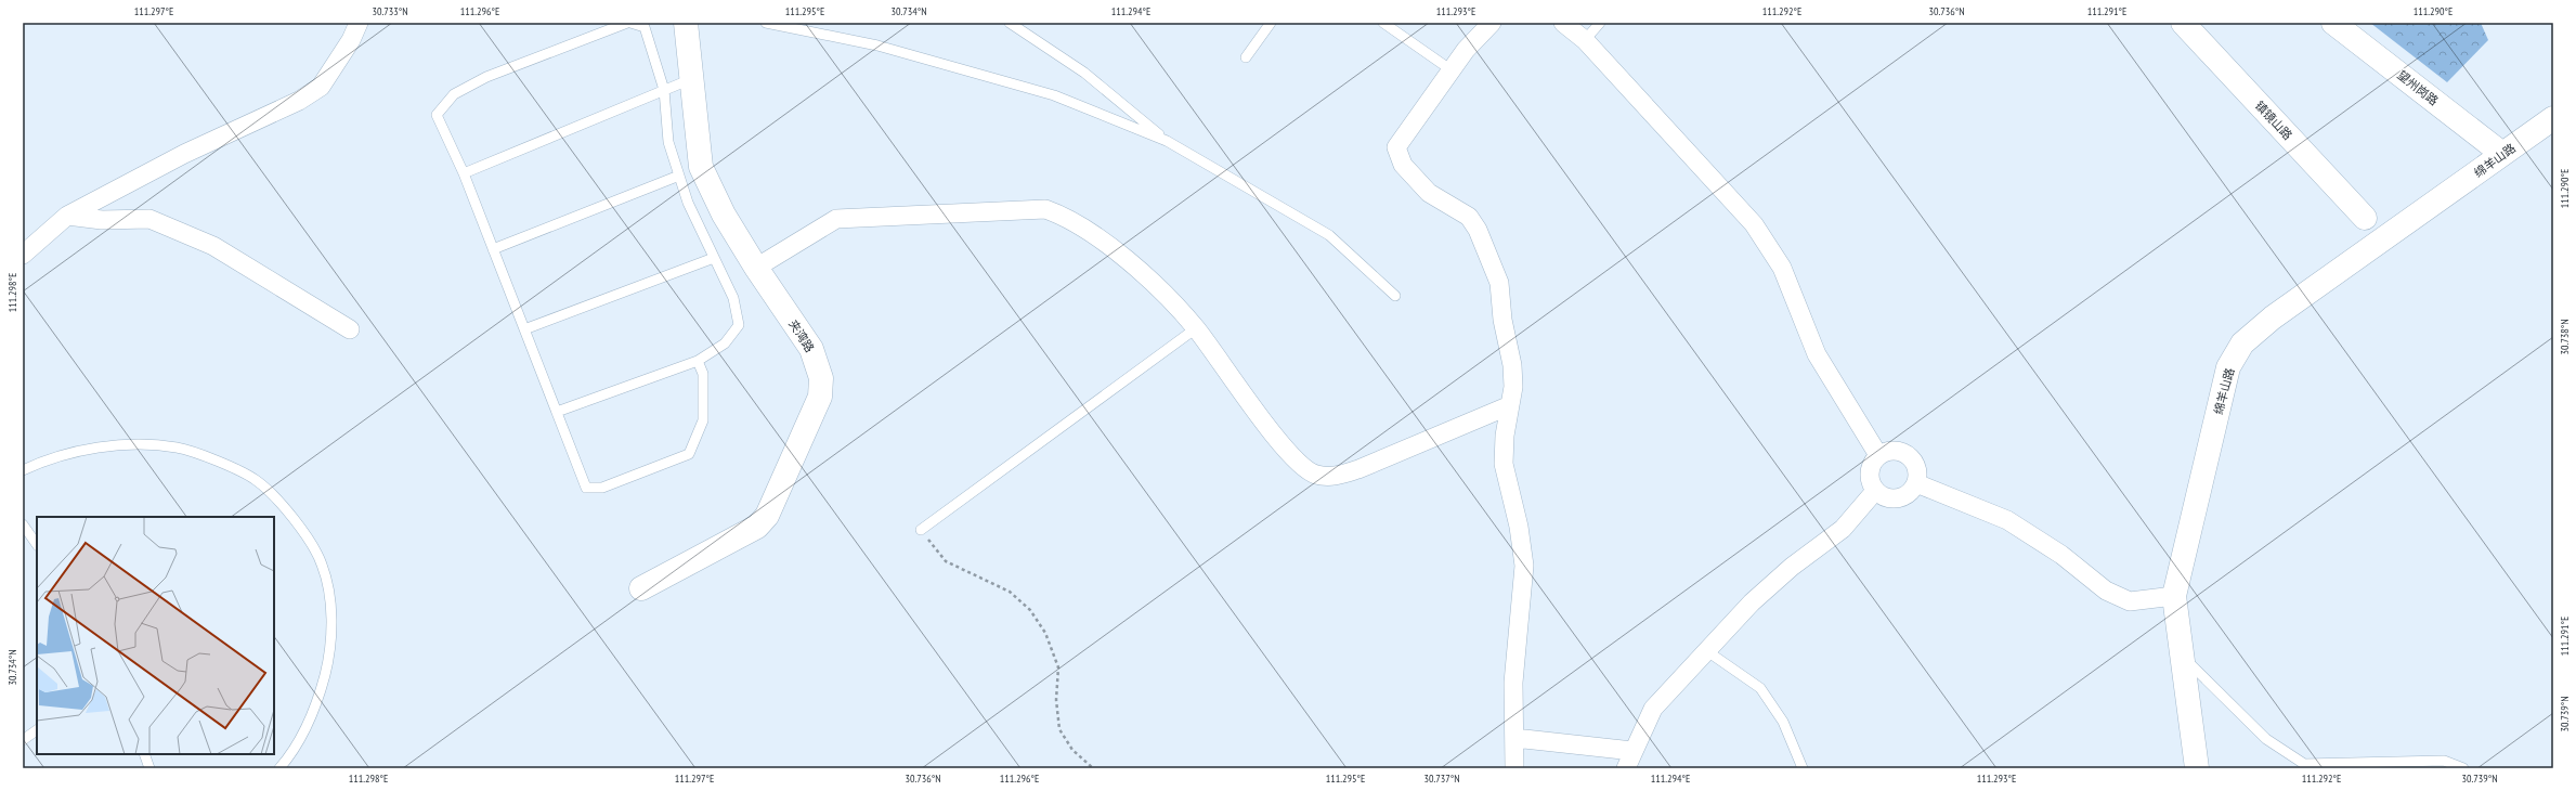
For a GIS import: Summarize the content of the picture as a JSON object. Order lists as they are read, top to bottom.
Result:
{
  "streets": {
    "street": [
      "望州岗路",
      "镇镜山路",
      "绵羊山路",
      "夹湾路"
    ]
  },
  "crossings": [
    ["望州岗路", "绵羊山路"]
  ],
  "coordinates": [
    "111.297°E",
    "30.733°N",
    "111.296°E",
    "111.295°E",
    "30.734°N",
    "111.294°E",
    "111.293°E",
    "111.292°E",
    "30.736°N",
    "111.291°E",
    "111.290°E",
    "111.298°E",
    "30.738°N",
    "30.739°N",
    "30.737°N"
  ]
}
